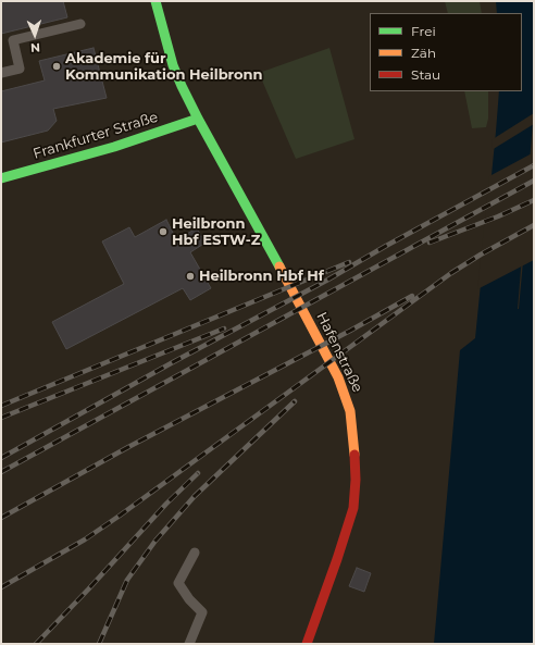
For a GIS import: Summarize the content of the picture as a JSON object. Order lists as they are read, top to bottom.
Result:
{
  "streets": {
    "main road": ["Frankfurter Straße", "Hafenstraße"]
  },
  "crossings": [
    ["Frankfurter Straße", "Hafenstraße"]
  ],
  "places": ["Akademie für Kommunikation Heilbronn", "Heilbronn Hbf ESTW-Z", "Heilbronn Hbf Hf"],
  "legend": ["Frei", "Zäh", "Stau"],
  "north": "bottom"
}
